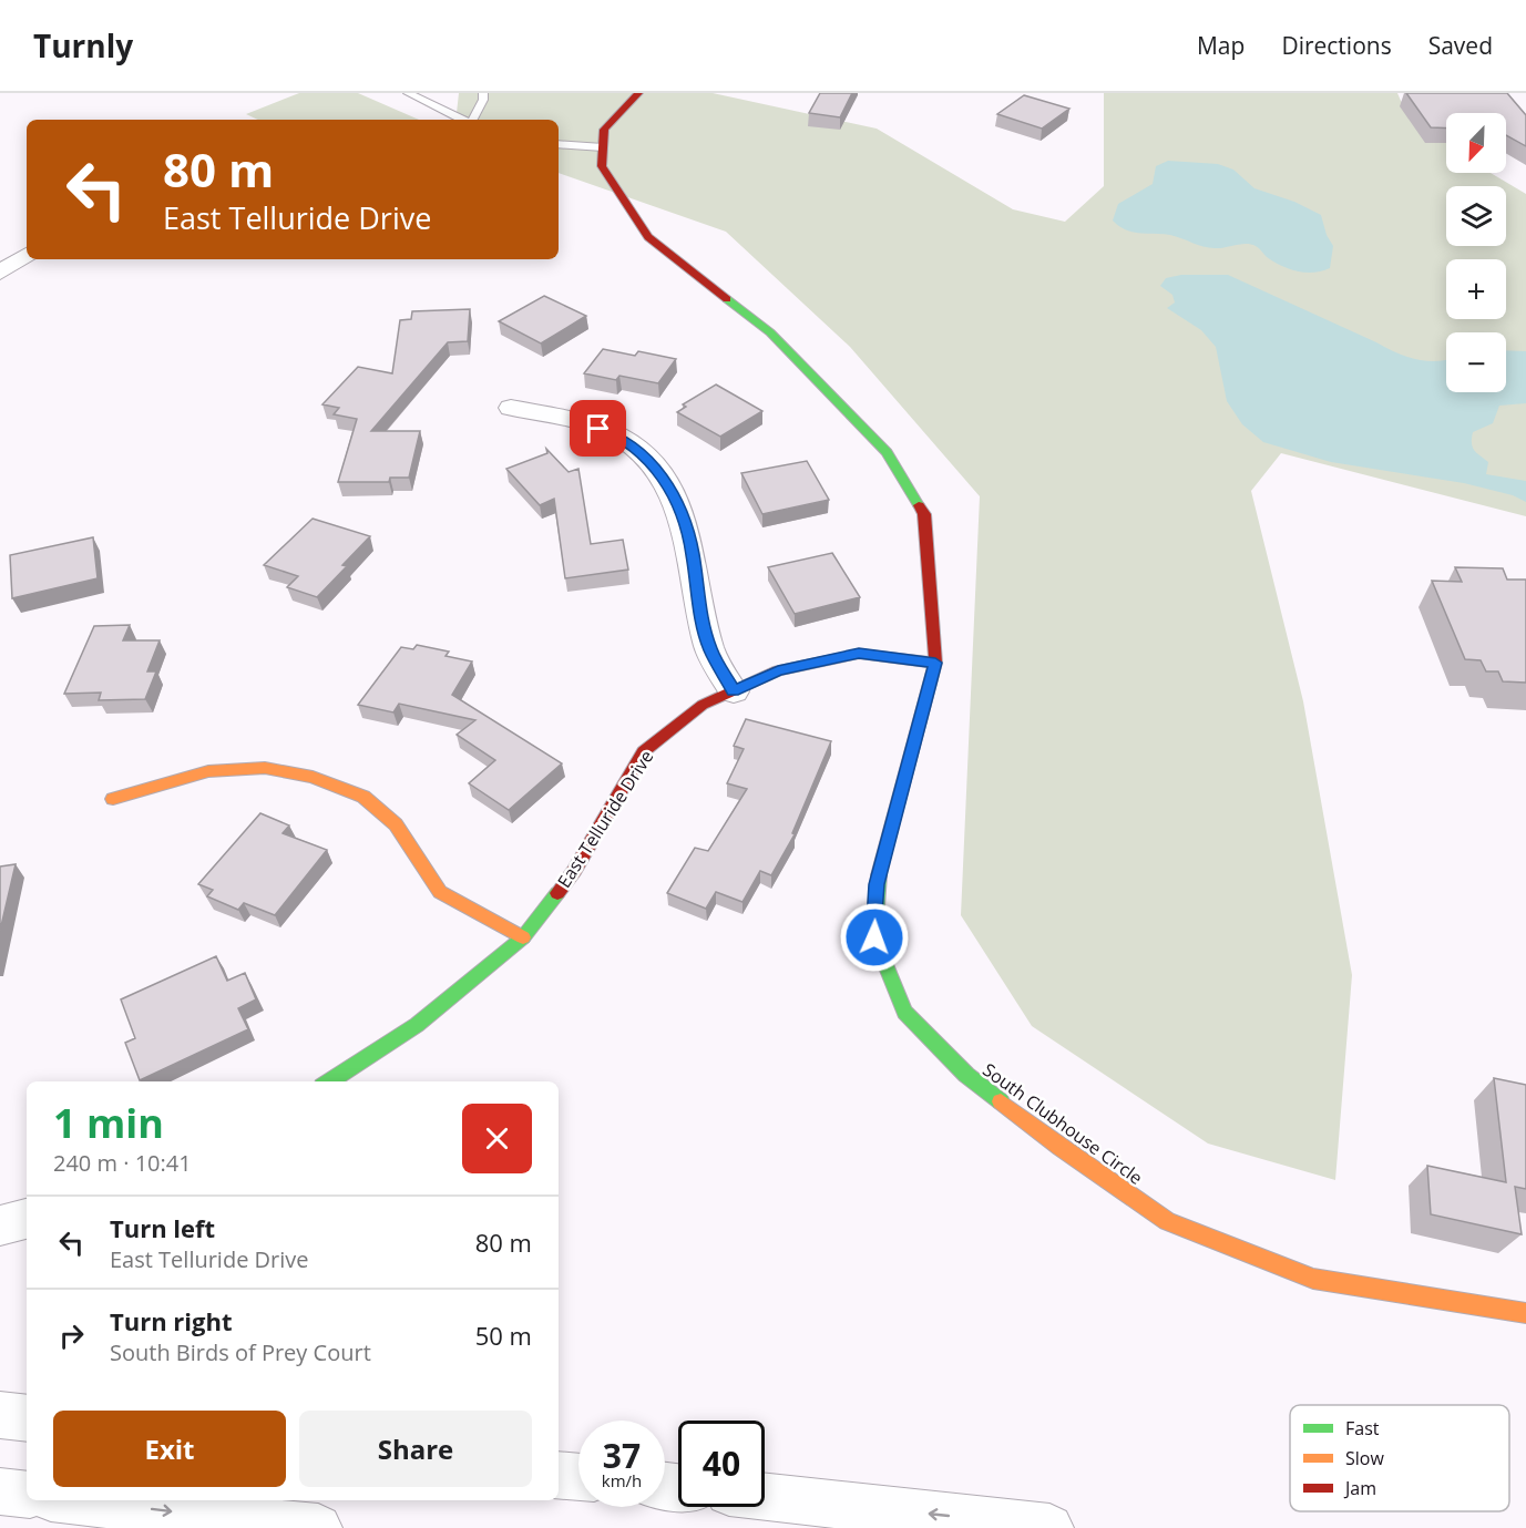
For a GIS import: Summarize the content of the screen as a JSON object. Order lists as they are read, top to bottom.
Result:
{
  "streets": {
    "street": ["East Telluride Drive", "South Clubhouse Circle"]
  },
  "crossings": [
    ["East Telluride Drive", "South Clubhouse Circle"]
  ],
  "legend": ["Fast", "Slow", "Jam"],
  "north": "bottom left",
  "page": {
    "header": "Turnly",
    "nav": ["Map", "Directions", "Saved"],
    "map_buttons": ["+", "−"],
    "turn": ["80 m", "East Telluride Drive"],
    "heading": ["1 min", "240 m · 10:41"],
    "list": [
      {
        "name": "Turn left",
        "note": "East Telluride Drive",
        "value": "80 m"
      },
      {
        "name": "Turn right",
        "note": "South Birds of Prey Court",
        "value": "50 m"
      }
    ],
    "buttons": ["Exit", "Share"],
    "speed": "37 km/h",
    "limit": "40"
  }
}
